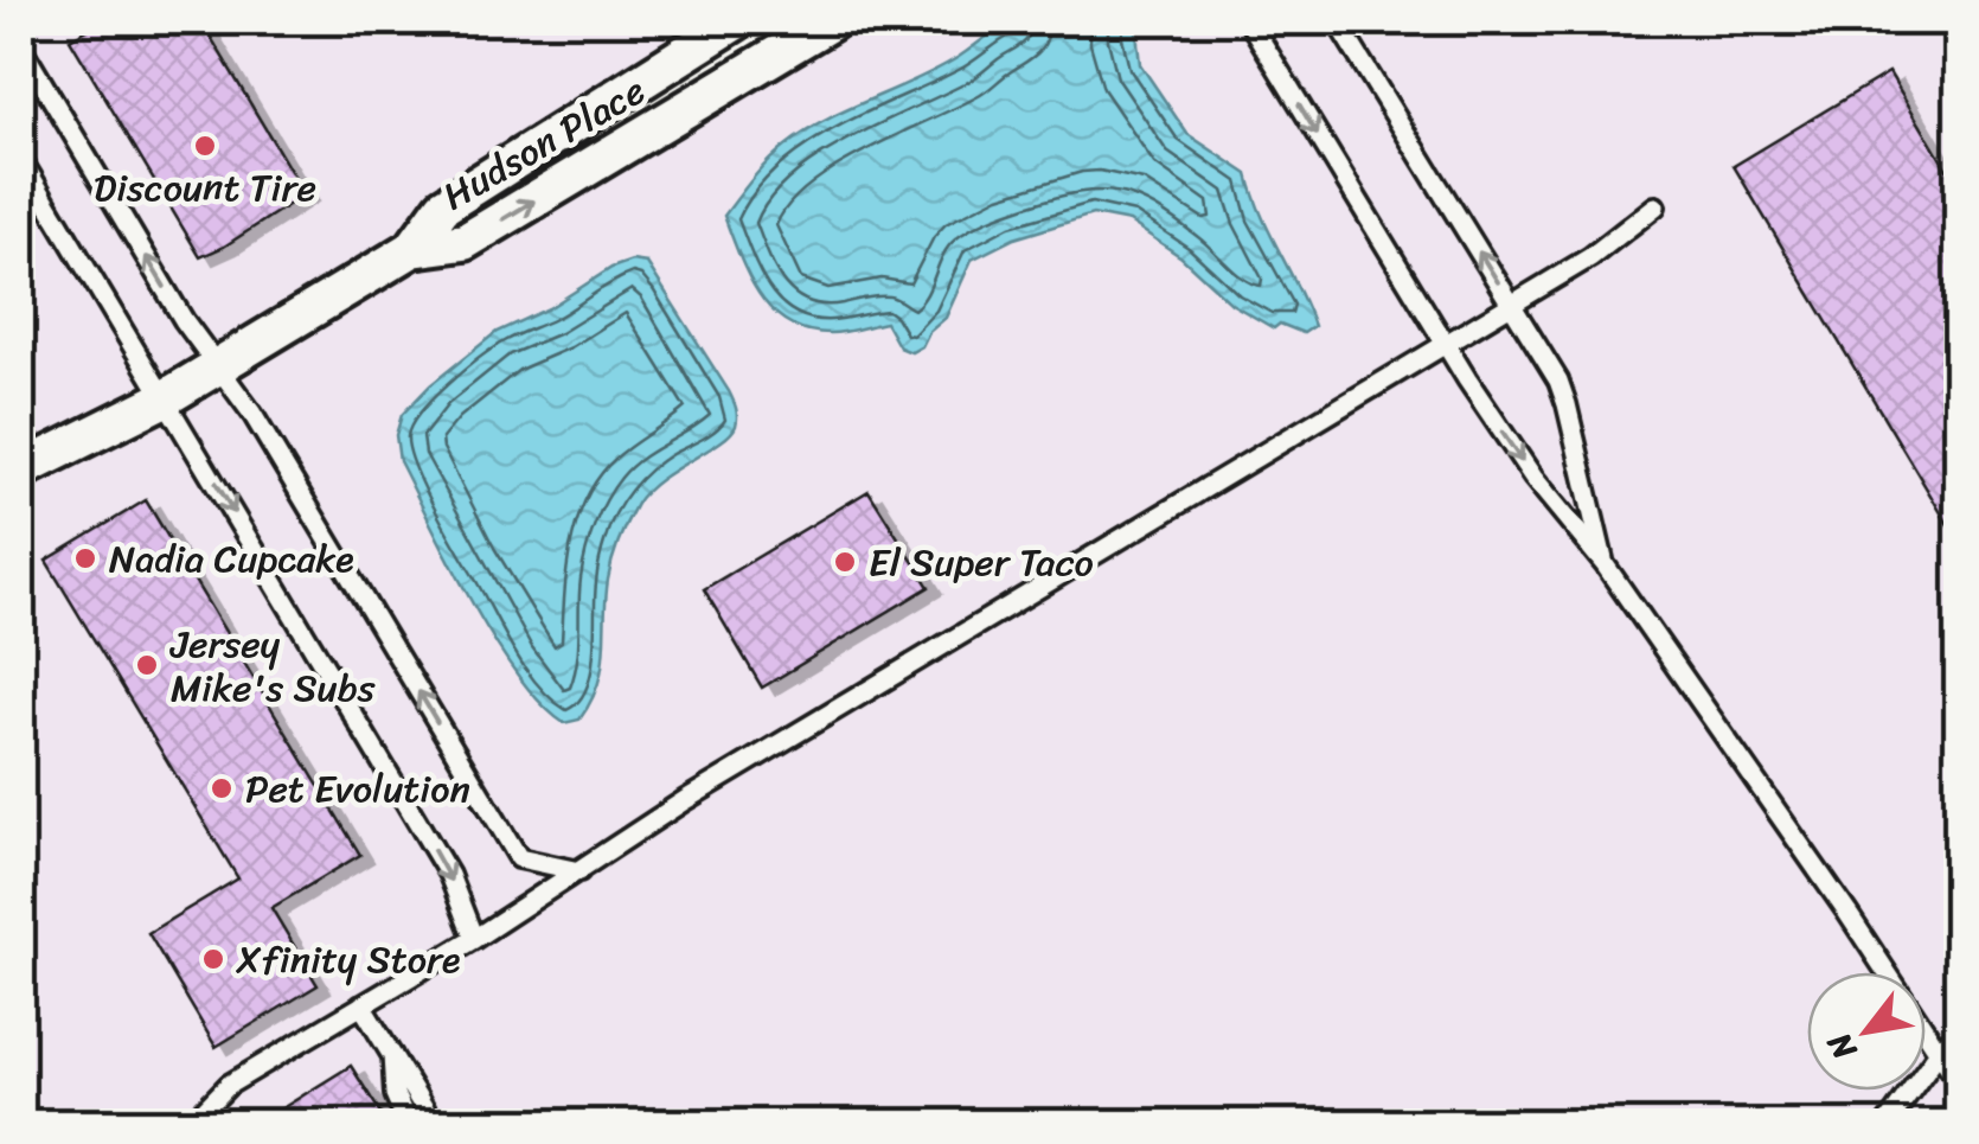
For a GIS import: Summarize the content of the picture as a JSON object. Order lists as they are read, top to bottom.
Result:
{
  "streets": {
    "street": ["Hudson Place"]
  },
  "places": [
    "Discount Tire",
    "Nadia Cupcake",
    "El Super Taco",
    "Jersey Mike's Subs",
    "Pet Evolution",
    "Xfinity Store"
  ],
  "north": "bottom left"
}
